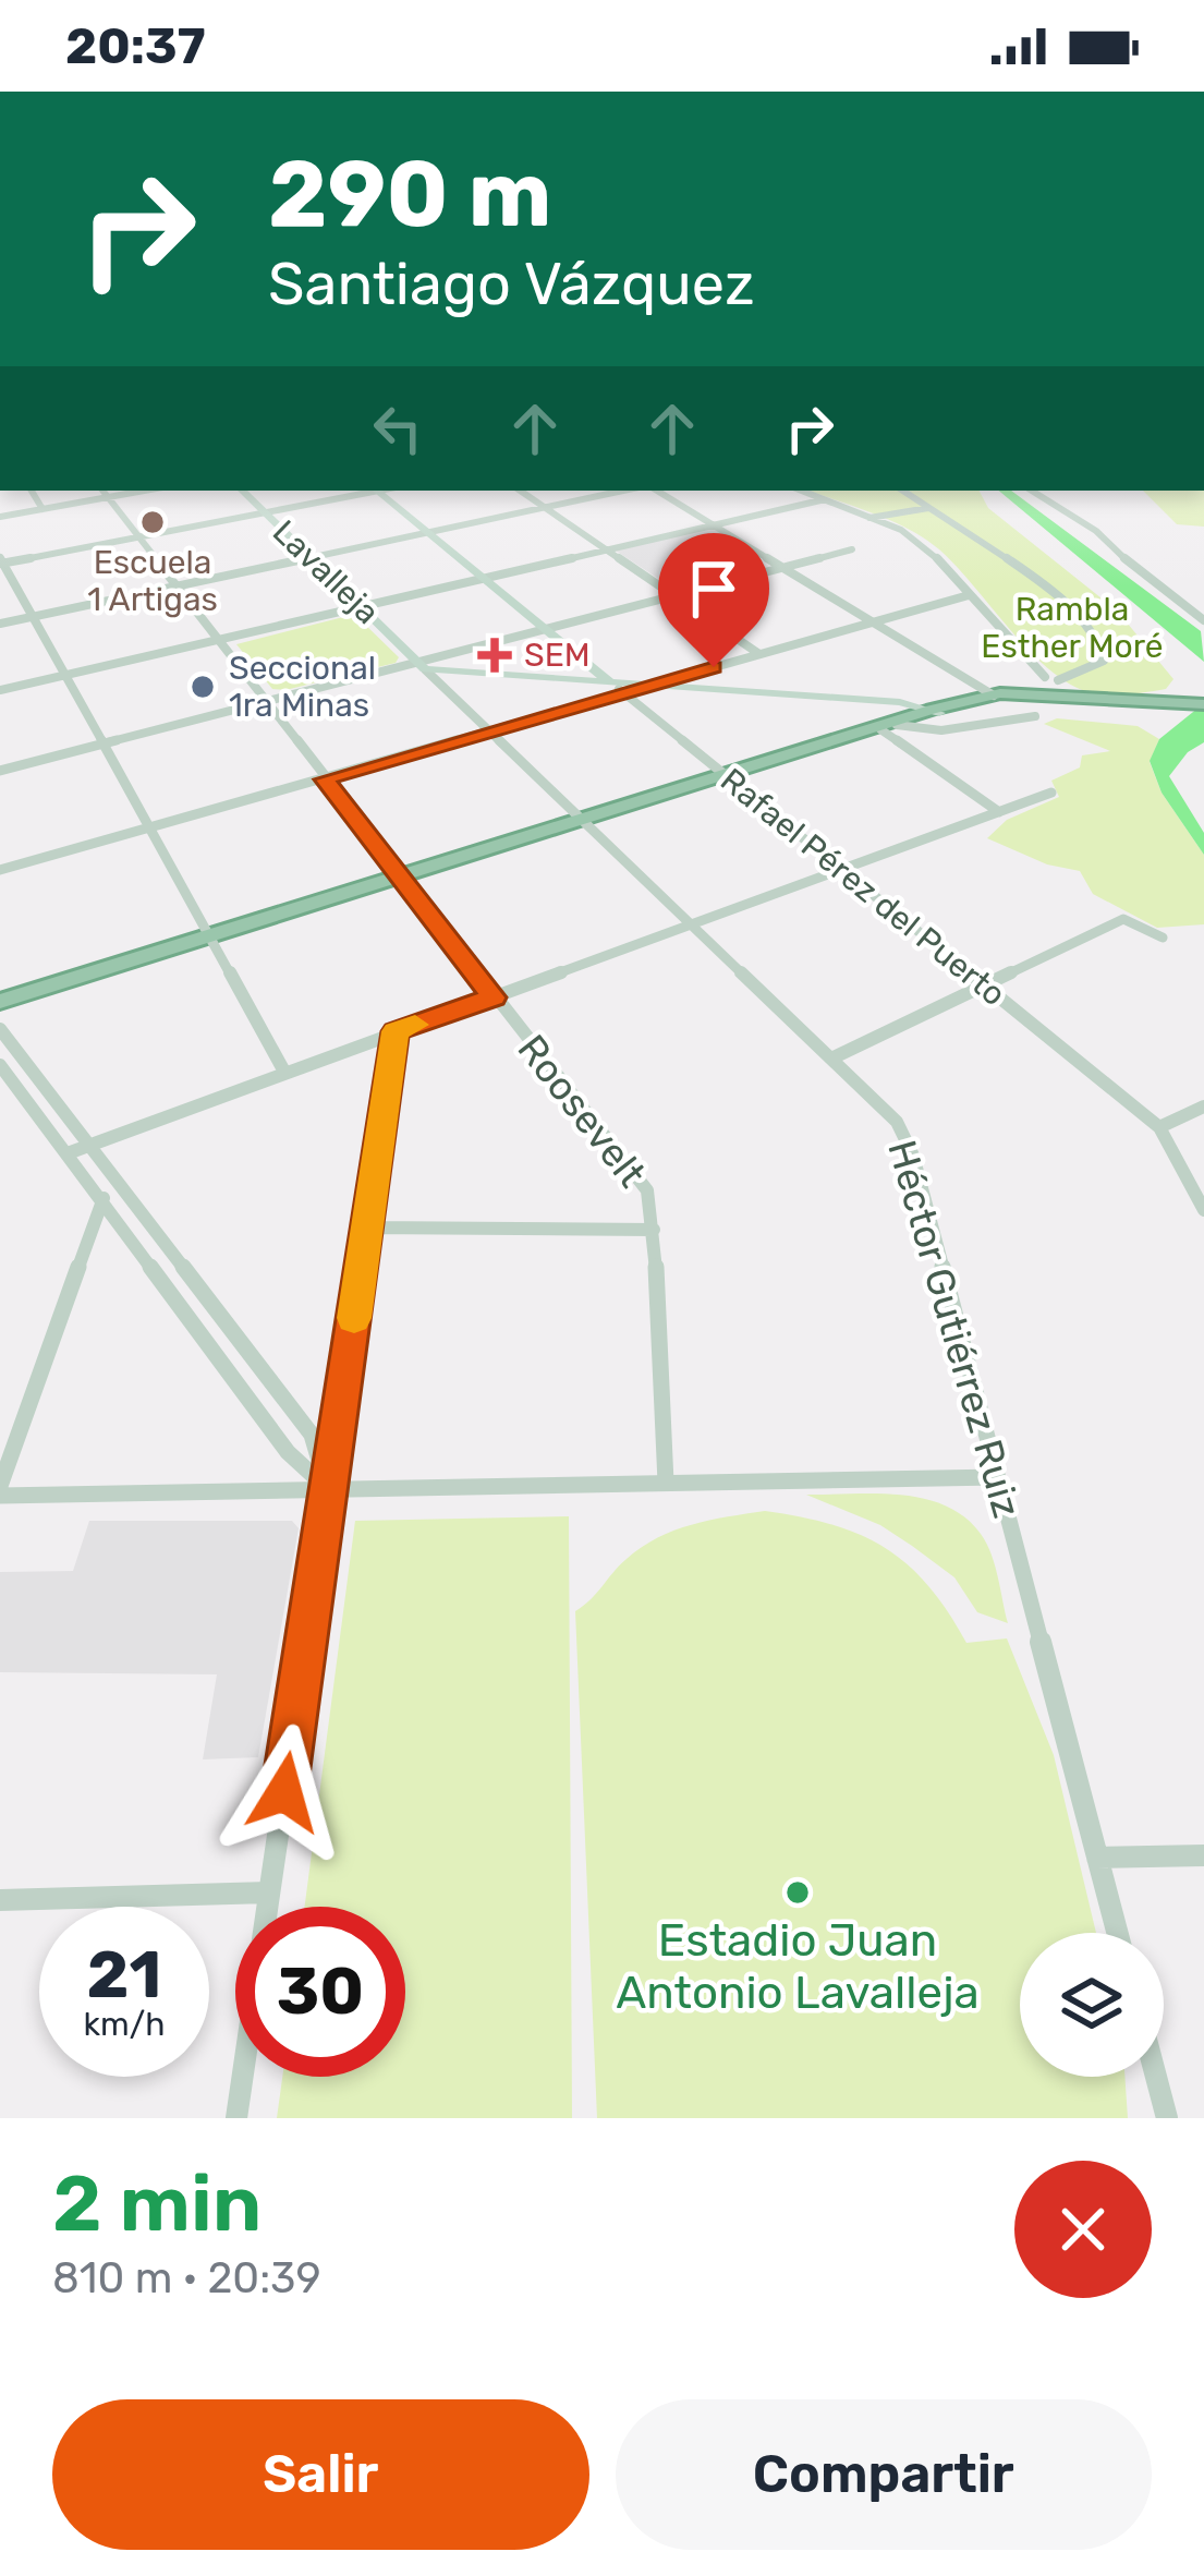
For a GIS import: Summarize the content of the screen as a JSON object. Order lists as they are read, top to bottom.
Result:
{
  "streets": {
    "main road": ["Lavalleja", "Rafael Pérez del Puerto"],
    "street": ["Roosevelt", "Héctor Gutiérrez Ruiz"]
  },
  "crossings": [
    ["Lavalleja", "Héctor Gutiérrez Ruiz"]
  ],
  "parks": ["Rambla Esther Moré"],
  "places": {
    "other": ["Escuela 1 Artigas", "Seccional 1ra Minas", "Estadio Juan Antonio Lavalleja"],
    "health": ["SEM"]
  },
  "page": {
    "status": "20:37",
    "turn": ["290 m", "Santiago Vázquez"],
    "speed": "21 km/h",
    "limit": "30",
    "heading": ["2 min", "810 m · 20:39"],
    "buttons": ["Salir", "Compartir"]
  }
}
